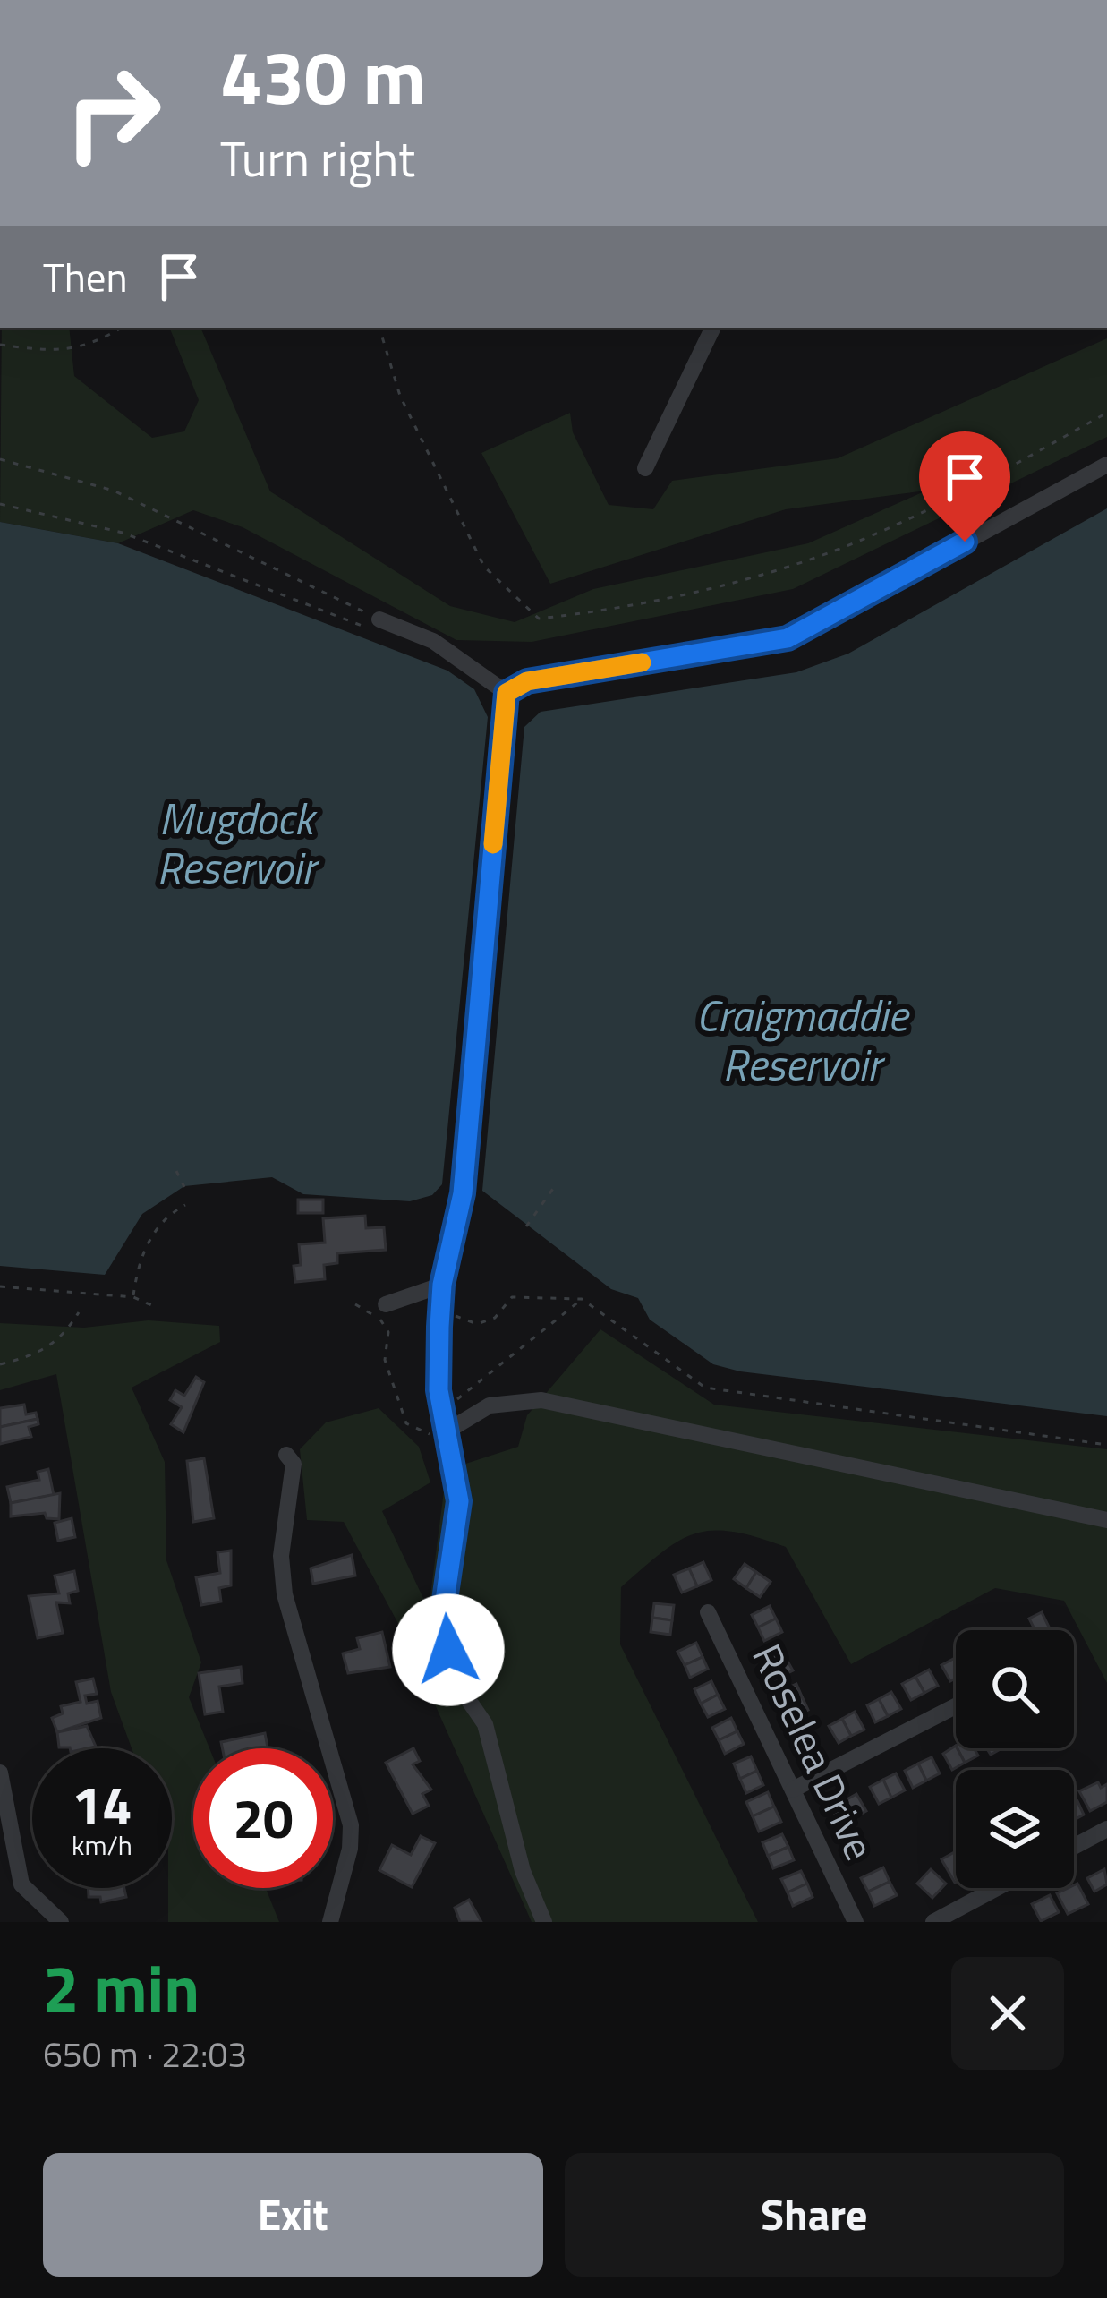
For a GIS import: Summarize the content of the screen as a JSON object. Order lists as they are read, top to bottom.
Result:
{
  "streets": {
    "street": ["Roselea Drive"]
  },
  "water": ["Mugdock Reservoir", "Craigmaddie Reservoir"],
  "page": {
    "turn": ["430 m", "Turn right"],
    "then": "Then",
    "speed": "14 km/h",
    "limit": "20",
    "heading": ["2 min", "650 m · 22:03"],
    "buttons": ["Exit", "Share"]
  }
}
